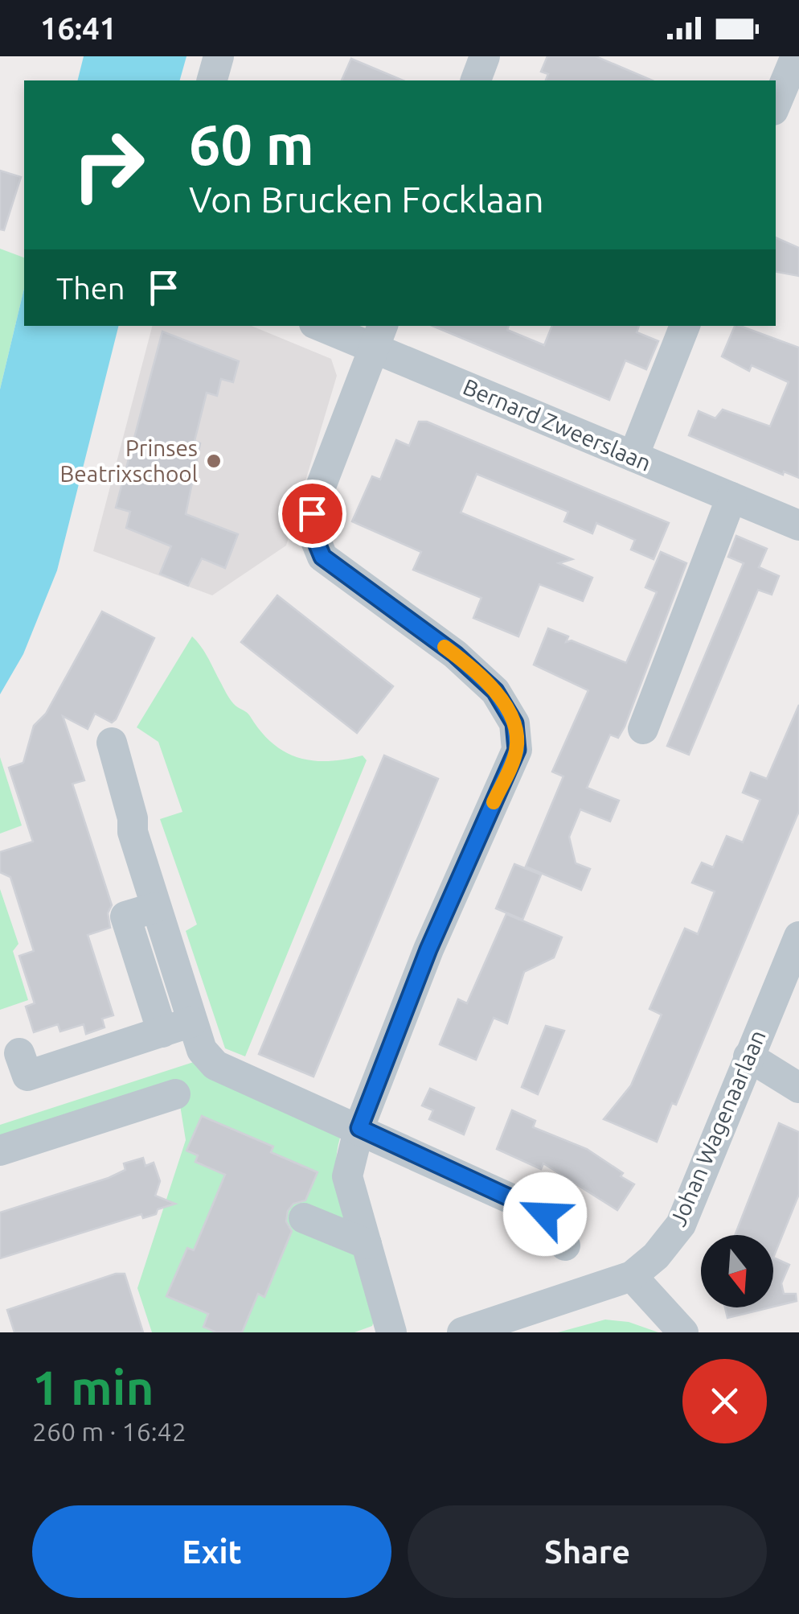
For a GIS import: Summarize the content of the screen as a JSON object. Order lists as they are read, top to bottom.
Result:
{
  "streets": {
    "street": ["Bernard Zweerslaan", "Johan Wagenaarlaan"]
  },
  "places": ["Prinses Beatrixschool"],
  "north": "bottom",
  "page": {
    "status": "16:41",
    "turn": ["60 m", "Von Brucken Focklaan"],
    "then": "Then",
    "heading": ["1 min", "260 m · 16:42"],
    "buttons": ["Exit", "Share"]
  }
}
